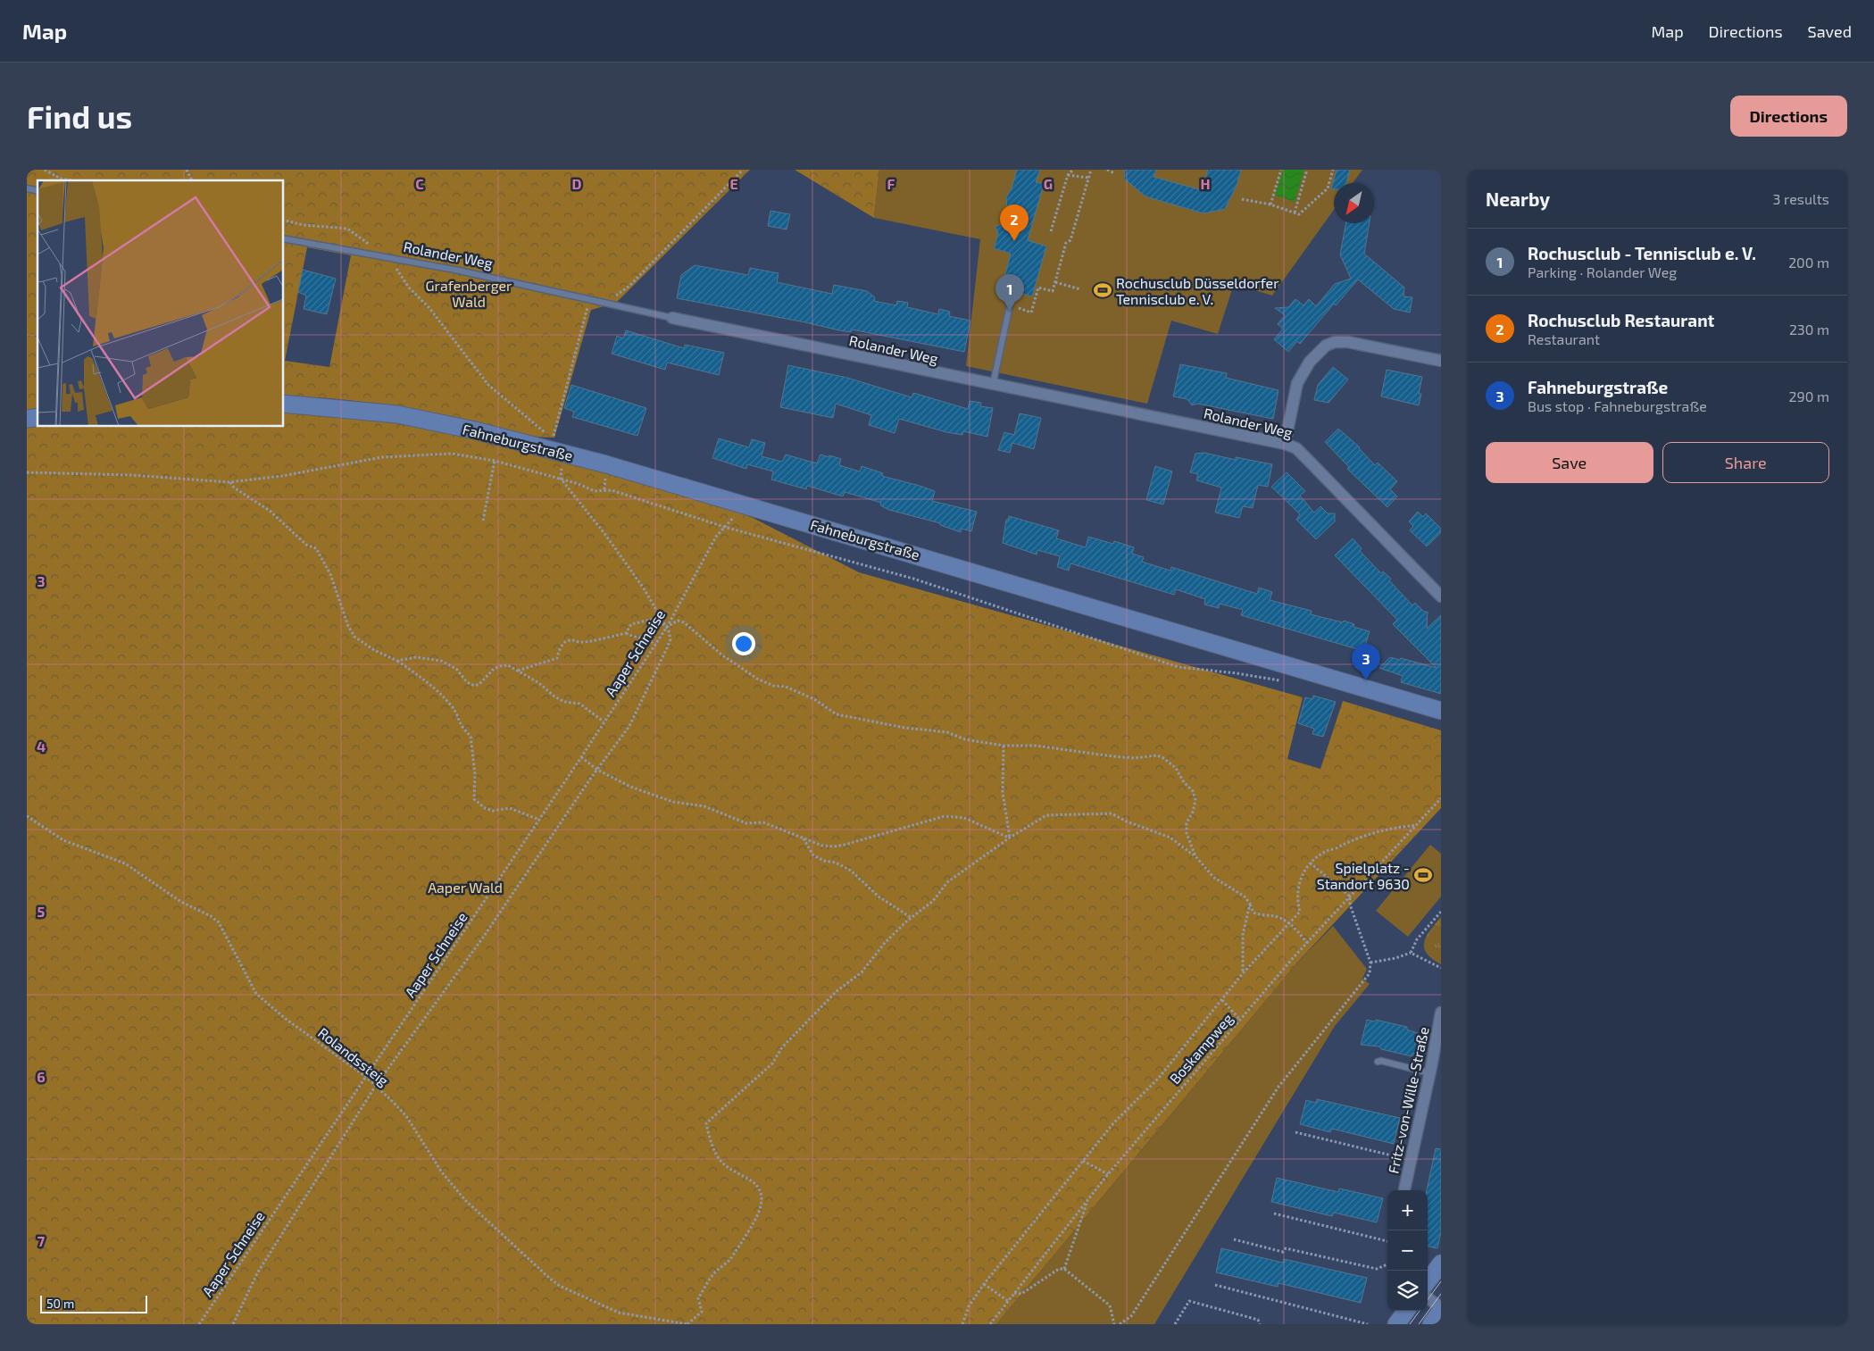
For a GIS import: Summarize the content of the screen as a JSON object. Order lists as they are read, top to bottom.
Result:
{
  "streets": {
    "street": ["Rolander Weg", "Fahneburgstraße", "Fritz-von-Wille-Straße"],
    "path": ["Aaper Schneise", "Boskampweg", "Rolandssteig"]
  },
  "crossings": [
    ["Fahneburgstraße", "Aaper Schneise"],
    ["Aaper Schneise", "Rolandssteig"]
  ],
  "parks": ["Grafenberger Wald", "Aaper Wald"],
  "places": {
    "sports": ["Rochusclub Düsseldorfer Tennisclub e. V.", "Spielplatz - Standort 9630"]
  },
  "scale_bar": "50 m",
  "north": "bottom left",
  "page": {
    "header": "Map",
    "nav": ["Map", "Directions", "Saved"],
    "buttons": [
      "Directions",
      ["Save", "Share"]
    ],
    "title": "Find us",
    "heading": ["Nearby", "3 results"],
    "pins": ["2", "1", "3"],
    "list": [
      {
        "mark": "1",
        "name": "Rochusclub - Tennisclub e. V.",
        "note": "Parking · Rolander Weg",
        "value": "200 m"
      },
      {
        "mark": "2",
        "name": "Rochusclub Restaurant",
        "note": "Restaurant",
        "value": "230 m"
      },
      {
        "mark": "3",
        "name": "Fahneburgstraße",
        "note": "Bus stop · Fahneburgstraße",
        "value": "290 m"
      }
    ],
    "map_buttons": ["+", "−"],
    "scale": "50 m"
  },
  "grid": {
    "columns": [
      "C",
      "D",
      "E",
      "F",
      "G",
      "H"
    ],
    "rows": [
      "3",
      "4",
      "5",
      "6",
      "7"
    ]
  }
}
